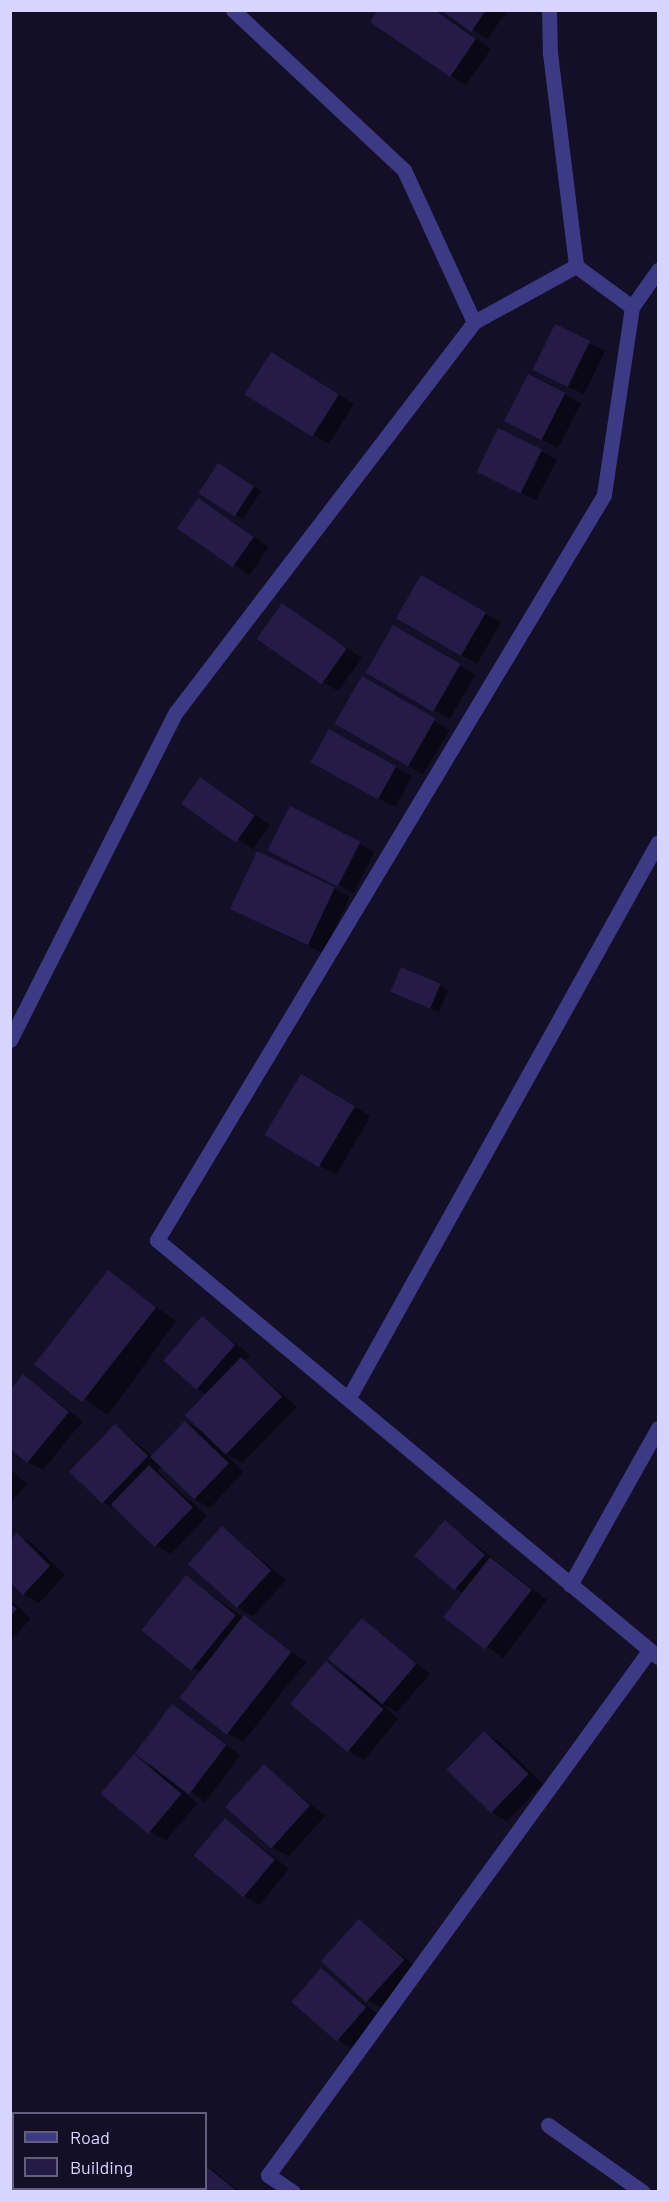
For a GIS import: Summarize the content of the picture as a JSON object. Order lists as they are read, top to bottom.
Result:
{
  "legend": ["Road", "Building"]
}
